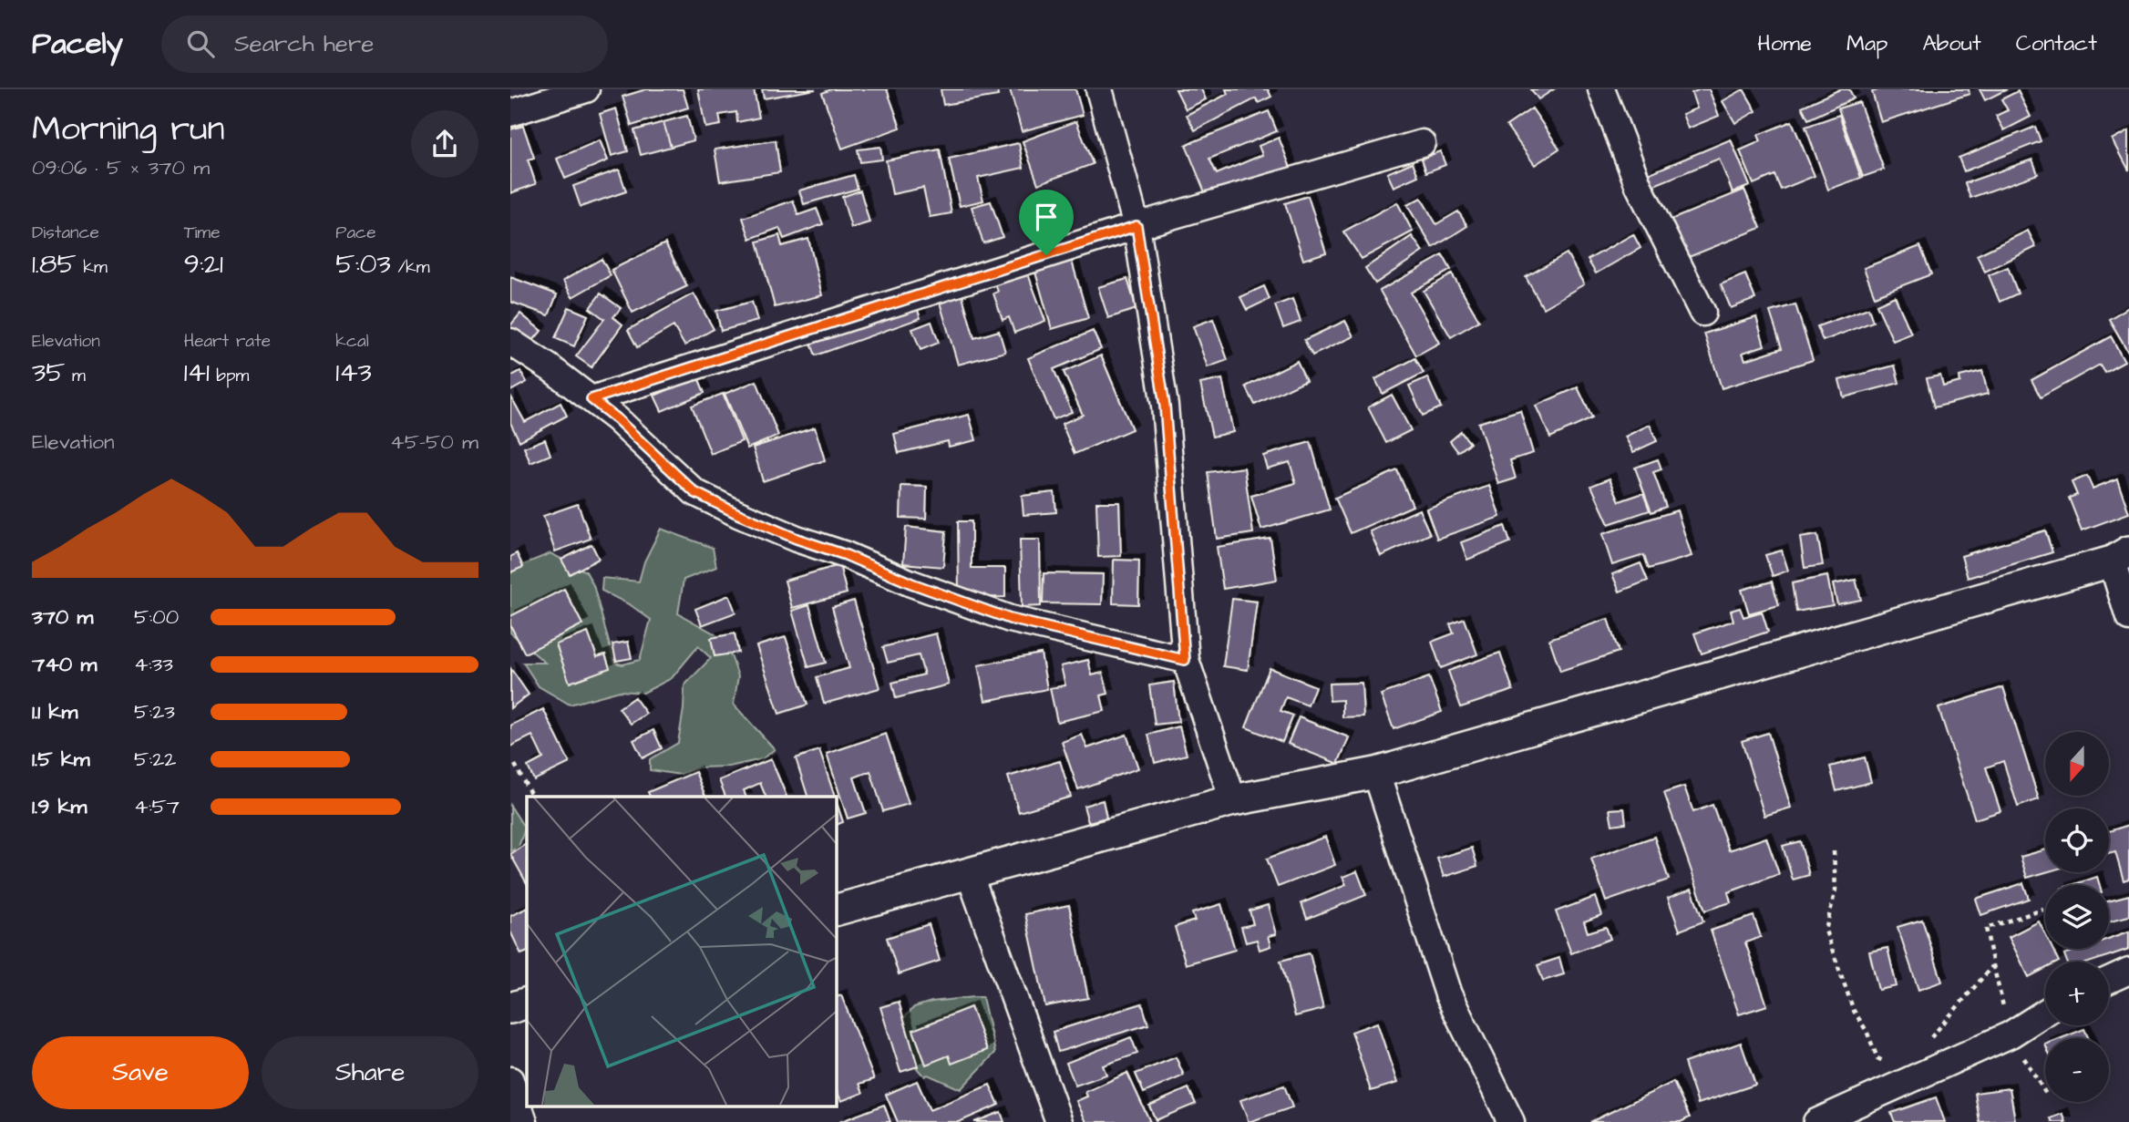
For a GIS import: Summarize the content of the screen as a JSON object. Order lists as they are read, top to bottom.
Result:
{
  "north": "bottom",
  "page": {
    "header": "Pacely",
    "search": "Search here",
    "nav": [
      "Home",
      "Map",
      "About",
      "Contact"
    ],
    "heading": ["Morning run", "09:06 · 5 × 370 m"],
    "stats": [
      ["Distance", "1.85 km"],
      ["Time", "9:21"],
      ["Pace", "5:03 /km"],
      ["Elevation", "35 m"],
      ["Heart rate", "141 bpm"],
      ["kcal", "143"]
    ],
    "chart": ["Elevation", "45–50 m"],
    "list": [
      {
        "name": "370 m",
        "note": "5:00"
      },
      {
        "name": "740 m",
        "note": "4:33"
      },
      {
        "name": "1.1 km",
        "note": "5:23"
      },
      {
        "name": "1.5 km",
        "note": "5:22"
      },
      {
        "name": "1.9 km",
        "note": "4:57"
      }
    ],
    "map_buttons": ["+", "−"],
    "buttons": ["Save", "Share"]
  }
}
